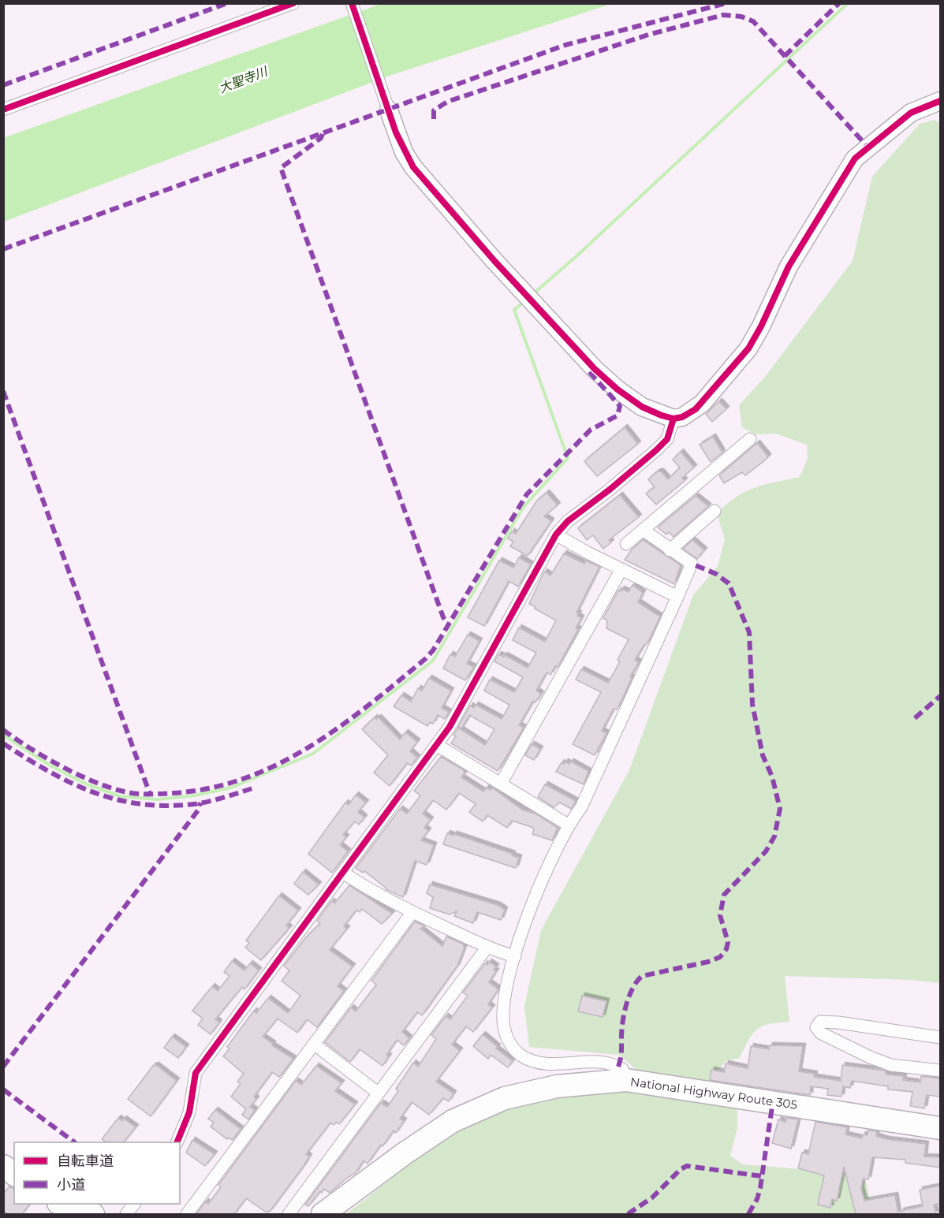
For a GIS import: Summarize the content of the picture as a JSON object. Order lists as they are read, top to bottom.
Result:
{
  "streets": {
    "highway": ["National Highway Route 305"]
  },
  "water": ["大聖寺川"],
  "legend": ["自転車道", "小道"]
}
